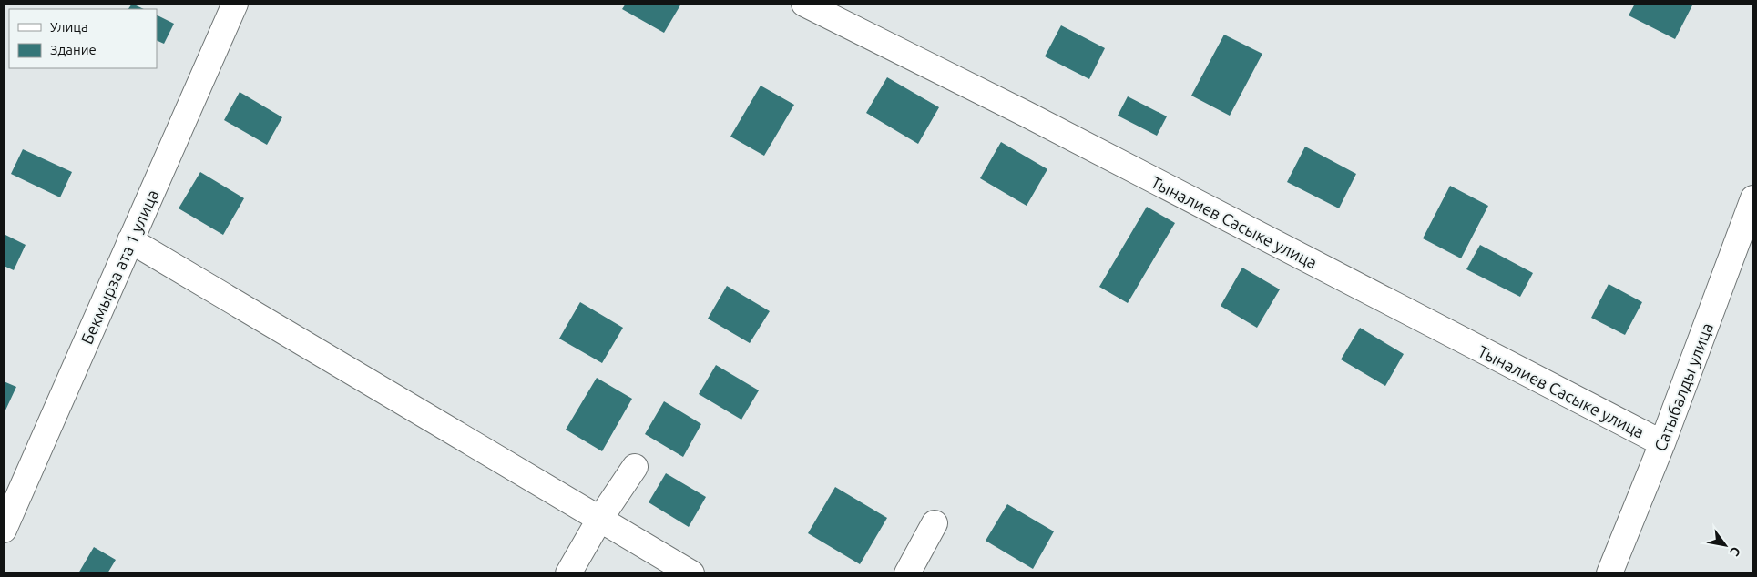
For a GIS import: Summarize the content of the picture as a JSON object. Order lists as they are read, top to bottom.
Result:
{
  "streets": {
    "street": ["Тыналиев Сасыке улица", "Бекмырза ата 1 улица", "Сатыбалды улица"]
  },
  "crossings": [
    ["Тыналиев Сасыке улица", "Сатыбалды улица"]
  ],
  "legend": ["Улица", "Здание"],
  "north": "bottom right"
}
